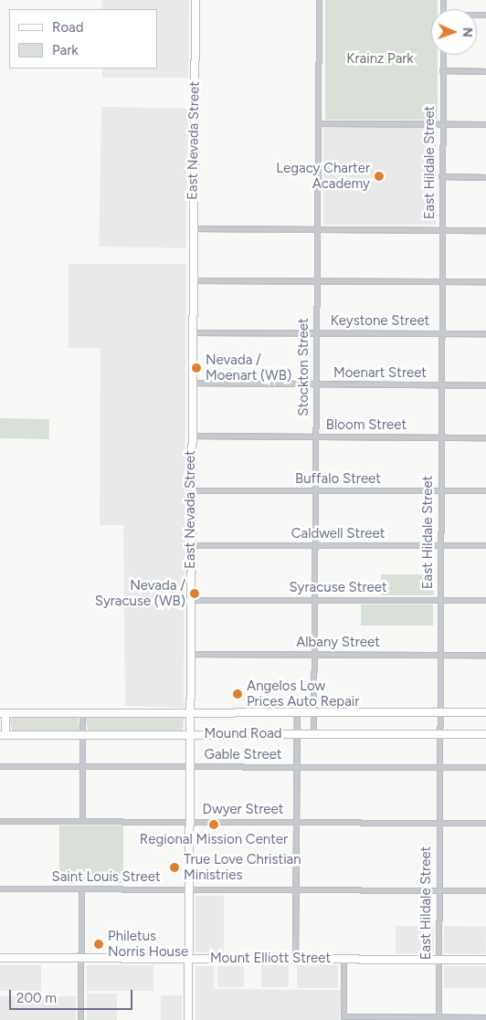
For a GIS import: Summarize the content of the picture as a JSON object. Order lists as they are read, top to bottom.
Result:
{
  "streets": {
    "street": [
      "East Nevada Street",
      "East Hildale Street",
      "Keystone Street",
      "Stockton Street",
      "Moenart Street",
      "Bloom Street",
      "Buffalo Street",
      "Caldwell Street",
      "Syracuse Street",
      "Albany Street",
      "Mound Road",
      "Gable Street",
      "Dwyer Street",
      "Saint Louis Street",
      "Mount Elliott Street"
    ]
  },
  "crossings": [
    ["East Nevada Street", "Keystone Street"],
    ["East Nevada Street", "Moenart Street"],
    ["East Nevada Street", "Bloom Street"],
    ["East Nevada Street", "Buffalo Street"],
    ["East Nevada Street", "Caldwell Street"],
    ["East Nevada Street", "Syracuse Street"],
    ["East Nevada Street", "Albany Street"],
    ["East Nevada Street", "Mound Road"],
    ["East Nevada Street", "Gable Street"],
    ["East Nevada Street", "Dwyer Street"],
    ["East Nevada Street", "Saint Louis Street"],
    ["East Nevada Street", "Mount Elliott Street"],
    ["East Hildale Street", "Keystone Street"],
    ["East Hildale Street", "Moenart Street"],
    ["East Hildale Street", "Bloom Street"],
    ["East Hildale Street", "Buffalo Street"],
    ["East Hildale Street", "Caldwell Street"],
    ["East Hildale Street", "Syracuse Street"],
    ["East Hildale Street", "Albany Street"],
    ["East Hildale Street", "Mound Road"],
    ["East Hildale Street", "Gable Street"],
    ["East Hildale Street", "Dwyer Street"],
    ["East Hildale Street", "Saint Louis Street"],
    ["East Hildale Street", "Mount Elliott Street"],
    ["Keystone Street", "Stockton Street"],
    ["Stockton Street", "Moenart Street"],
    ["Stockton Street", "Bloom Street"],
    ["Stockton Street", "Buffalo Street"],
    ["Stockton Street", "Caldwell Street"],
    ["Stockton Street", "Syracuse Street"],
    ["Stockton Street", "Albany Street"],
    ["Stockton Street", "Mound Road"]
  ],
  "parks": ["Krainz Park"],
  "places": [
    "Legacy Charter Academy",
    "Nevada / Moenart (WB)",
    "Nevada / Syracuse (WB)",
    "Angelos Low Prices Auto Repair",
    "Regional Mission Center",
    "True Love Christian Ministries",
    "Philetus Norris House"
  ],
  "legend": ["Road", "Park"],
  "scale_bar": "200 m",
  "north": "right"
}
